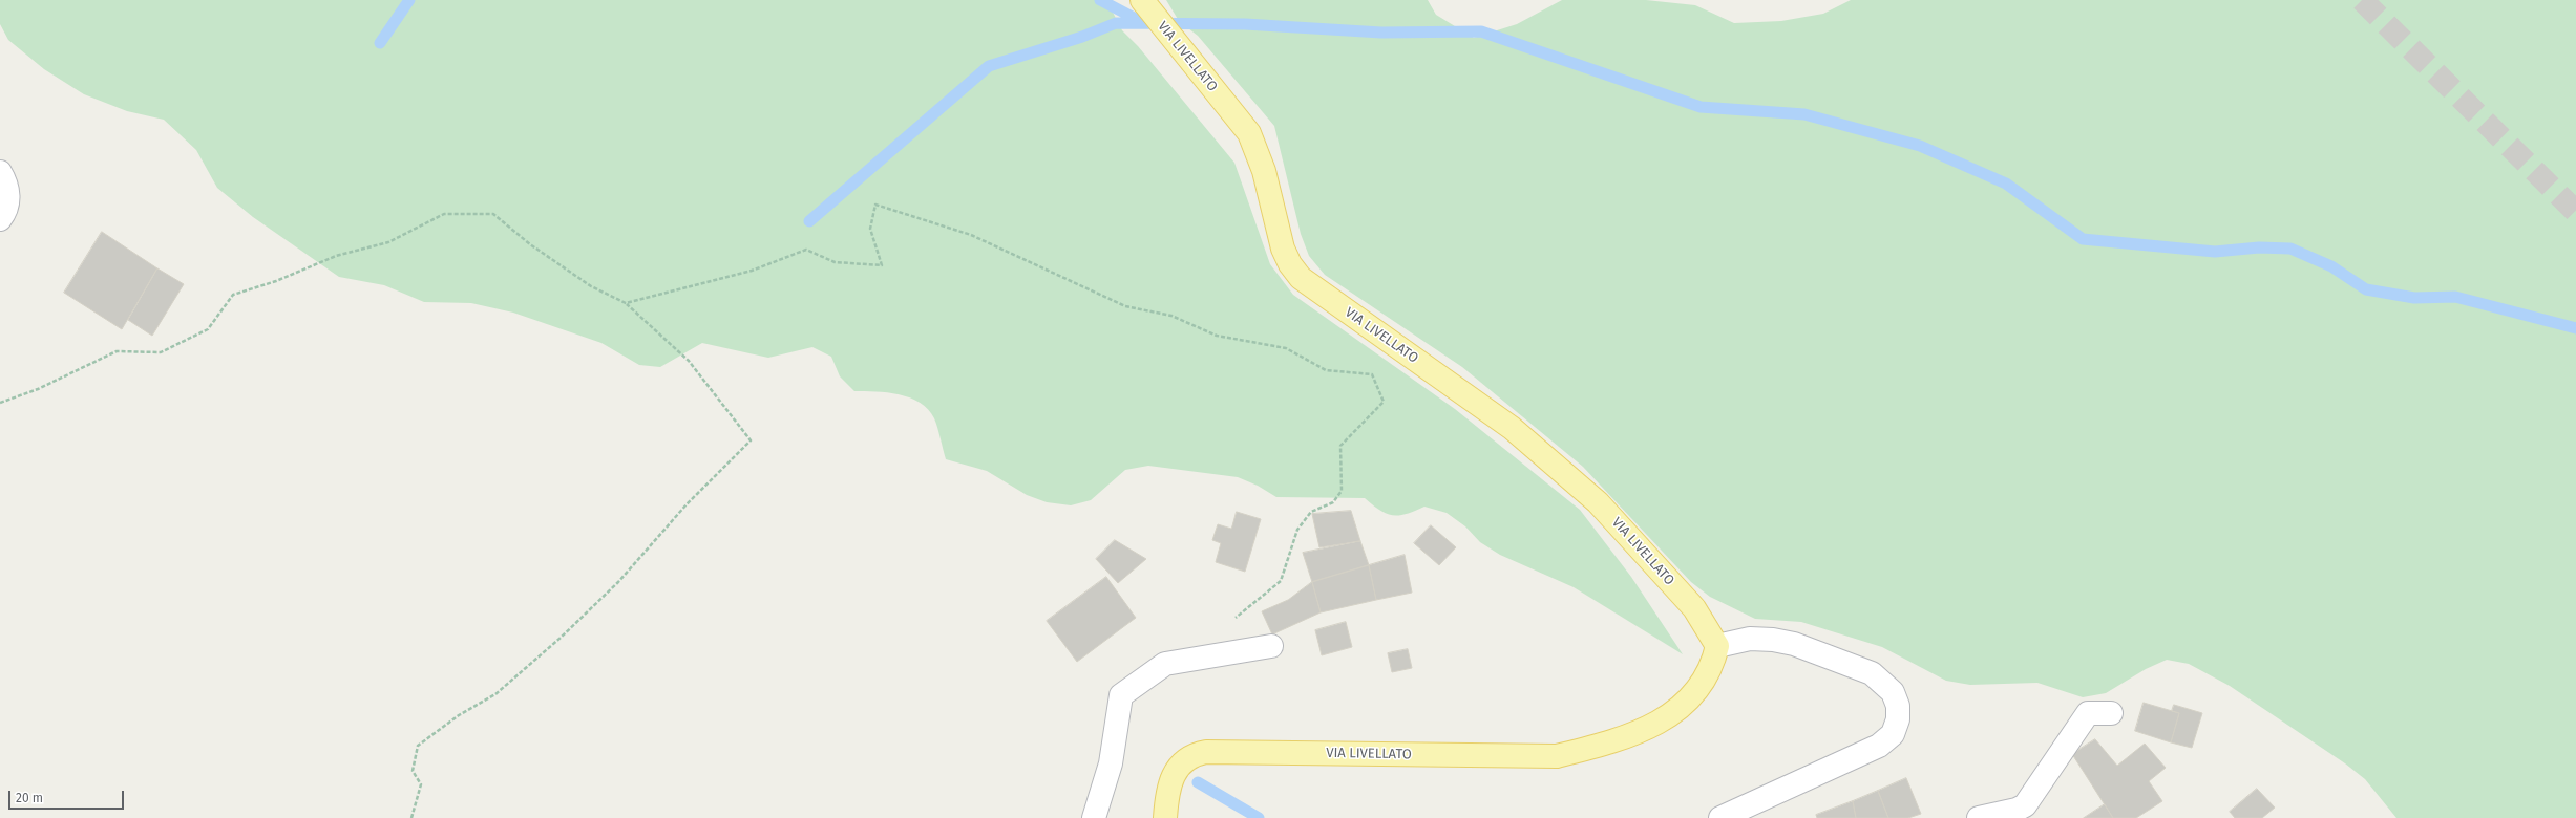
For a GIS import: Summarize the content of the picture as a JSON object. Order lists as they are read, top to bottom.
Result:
{
  "streets": {
    "main road": ["VIA LIVELLATO"]
  },
  "scale_bar": "20 m"
}
